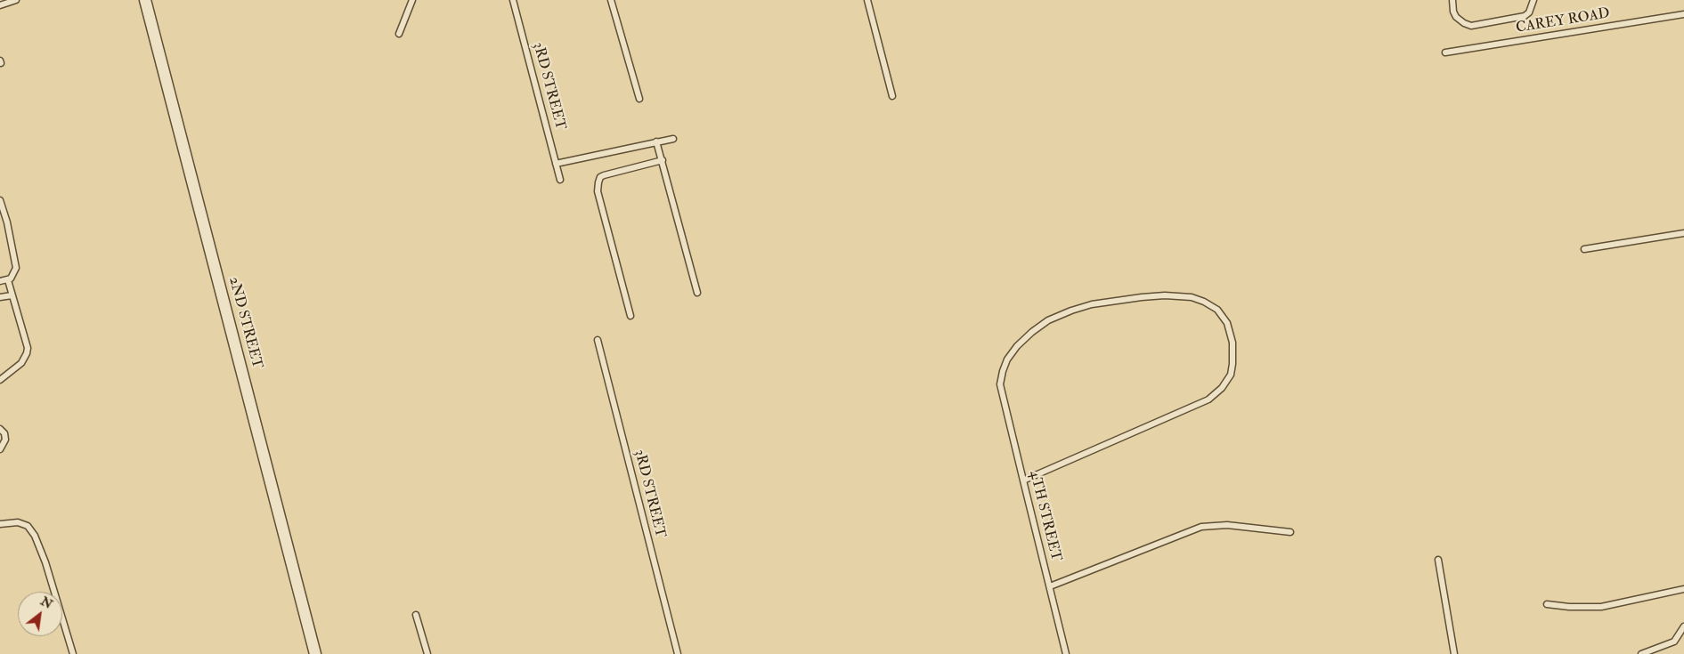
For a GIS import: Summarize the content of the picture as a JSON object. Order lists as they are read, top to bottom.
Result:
{
  "streets": {
    "street": ["2ND STREET"],
    "lane": ["CAREY ROAD", "3RD STREET", "4TH STREET"]
  },
  "north": "top right"
}
